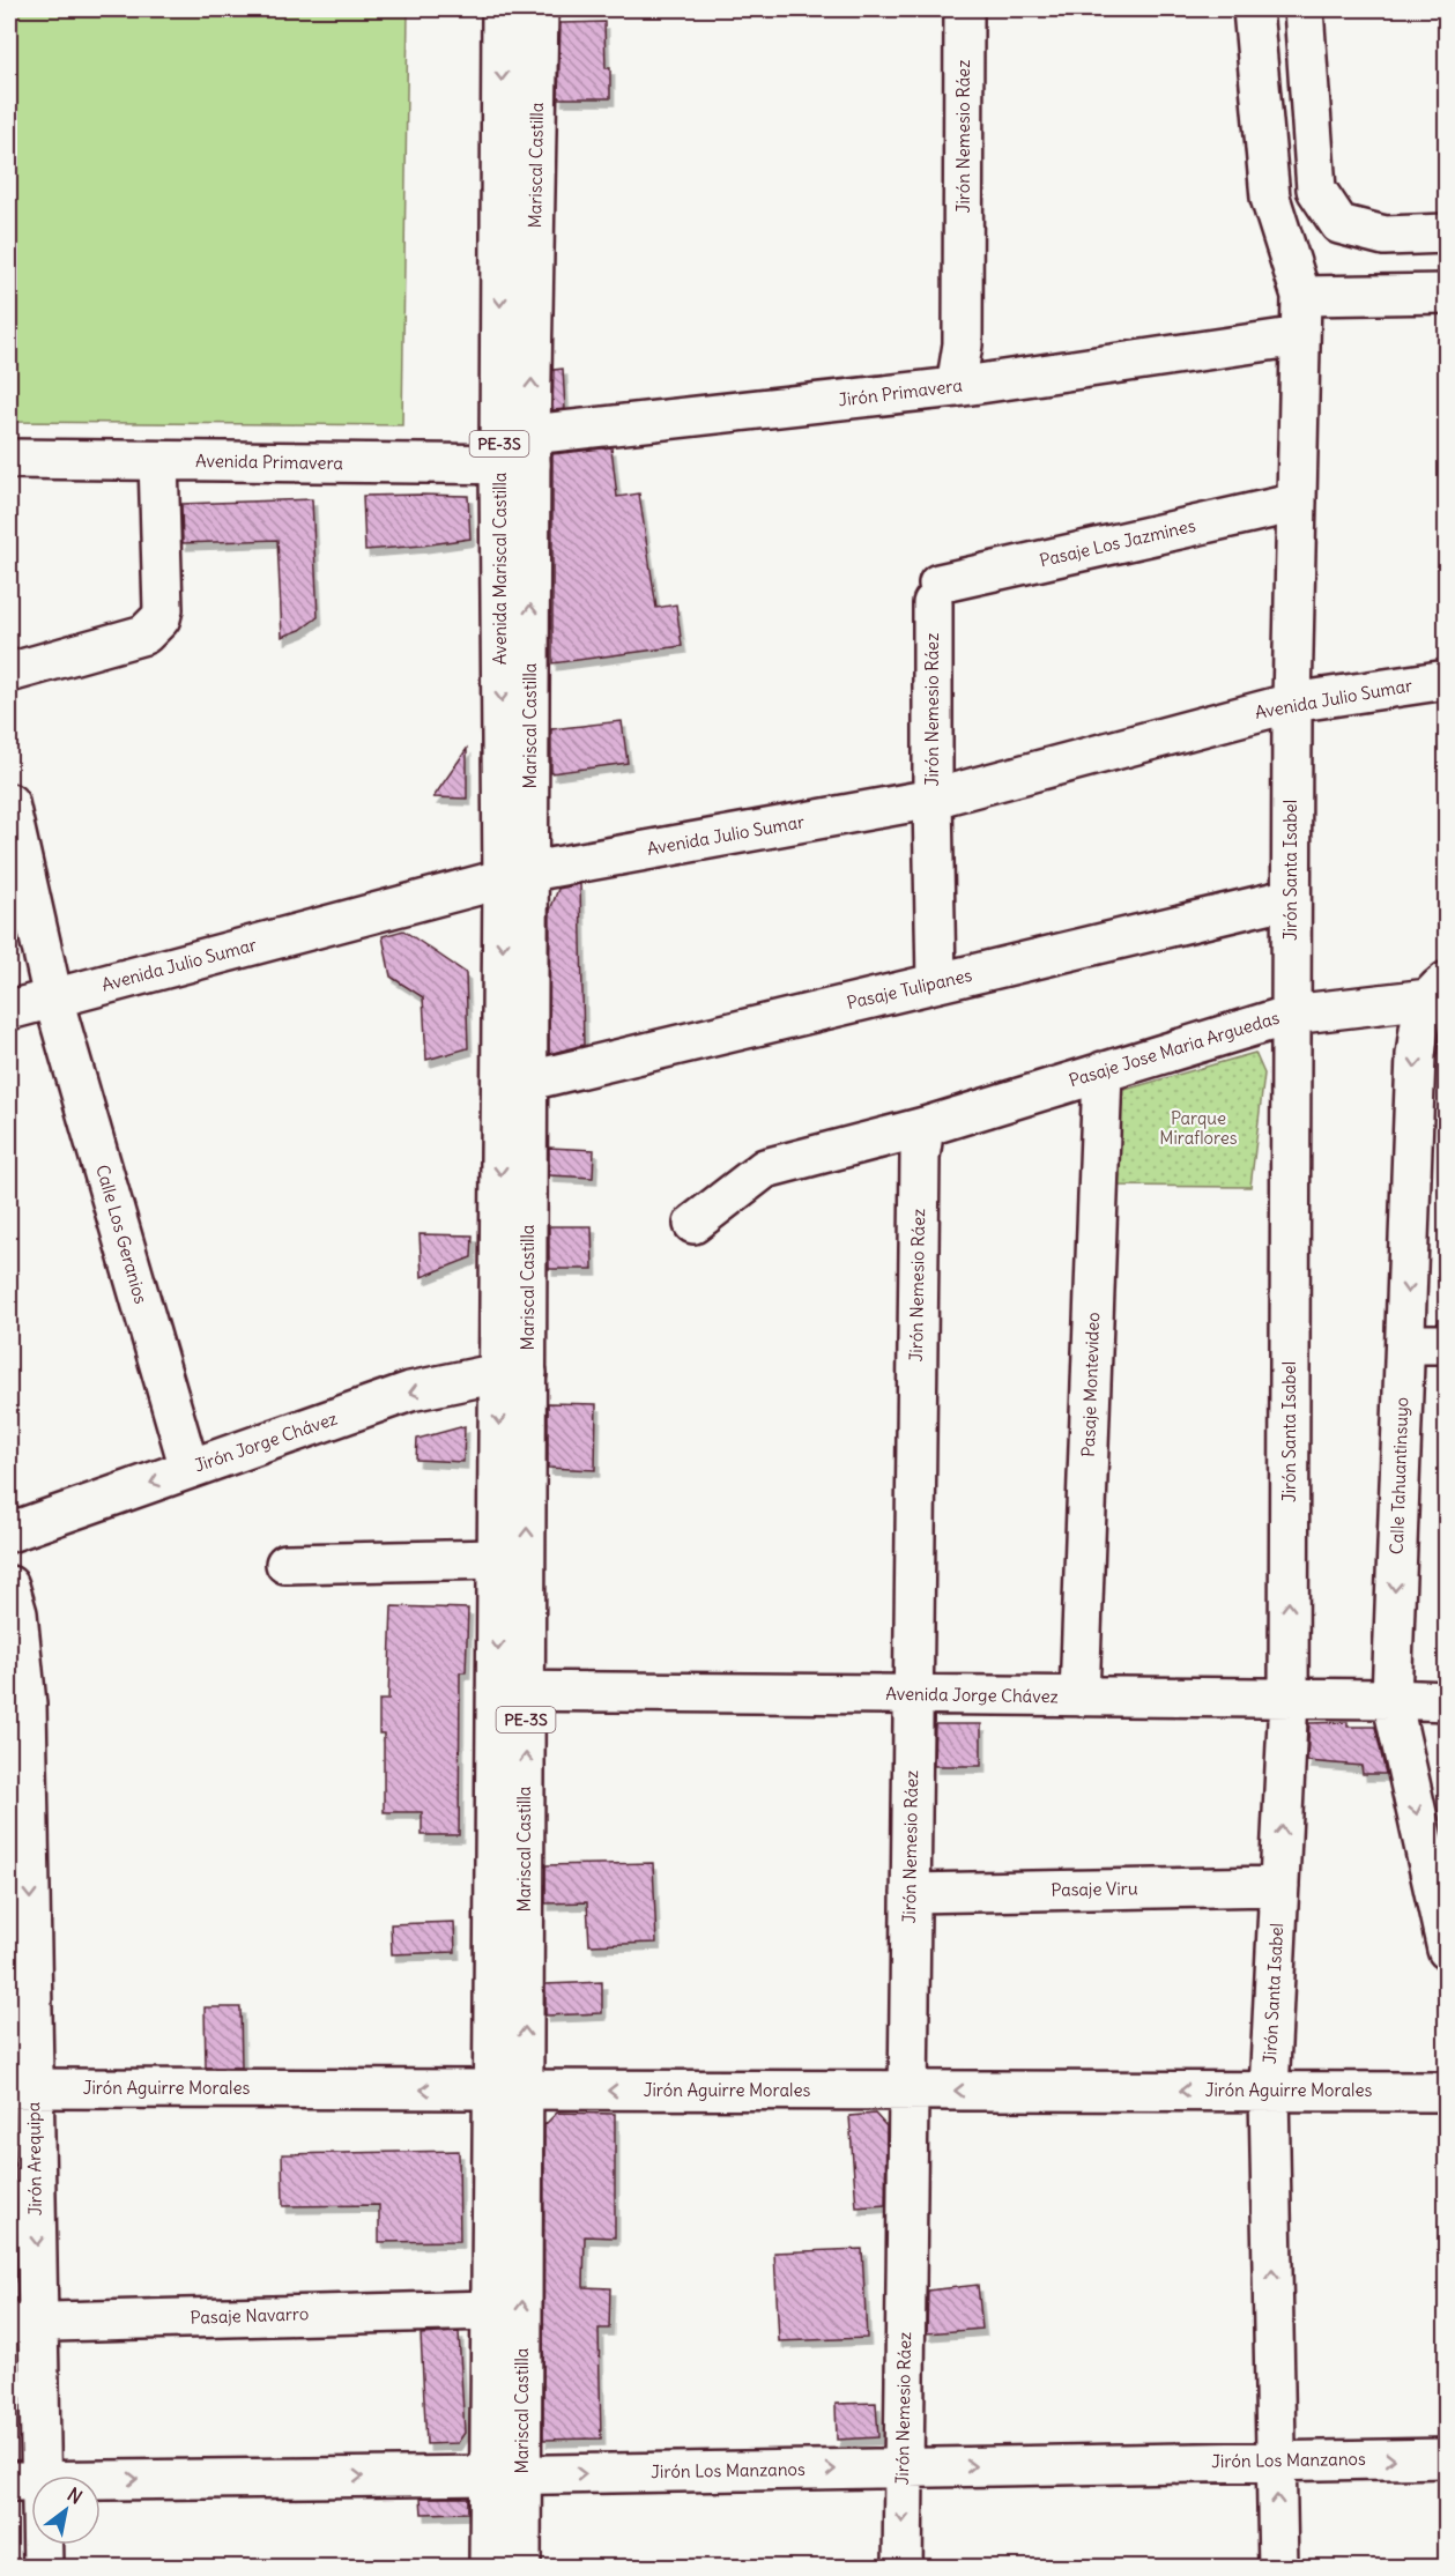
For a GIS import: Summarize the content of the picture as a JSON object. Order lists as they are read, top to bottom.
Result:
{
  "streets": {
    "main road": [
      "Jirón Nemesio Ráez",
      "Mariscal Castilla",
      "Jirón Primavera",
      "PE-3S",
      "Avenida Primavera",
      "Pasaje Los Jazmines",
      "Avenida Mariscal Castilla",
      "Avenida Julio Sumar",
      "Jirón Santa Isabel",
      "Pasaje Tulipanes",
      "Pasaje Jose Maria Arguedas",
      "Calle Los Geranios",
      "Pasaje Montevideo",
      "Jirón Jorge Chávez",
      "Calle Tahuantinsuyo",
      "Avenida Jorge Chávez",
      "Pasaje Viru",
      "Jirón Aguirre Morales",
      "Jirón Arequipa",
      "Pasaje Navarro",
      "Jirón Los Manzanos"
    ]
  },
  "crossings": [
    ["Jirón Nemesio Ráez", "Jirón Primavera"],
    ["Jirón Nemesio Ráez", "Pasaje Los Jazmines"],
    ["Jirón Nemesio Ráez", "Avenida Julio Sumar"],
    ["Jirón Nemesio Ráez", "Pasaje Tulipanes"],
    ["Jirón Nemesio Ráez", "Pasaje Jose Maria Arguedas"],
    ["Jirón Nemesio Ráez", "Avenida Jorge Chávez"],
    ["Jirón Nemesio Ráez", "Pasaje Viru"],
    ["Jirón Nemesio Ráez", "Jirón Aguirre Morales"],
    ["Jirón Nemesio Ráez", "Jirón Los Manzanos"],
    ["Mariscal Castilla", "Jirón Primavera"],
    ["Mariscal Castilla", "Avenida Primavera"],
    ["Mariscal Castilla", "Avenida Mariscal Castilla"],
    ["Mariscal Castilla", "Avenida Julio Sumar"],
    ["Mariscal Castilla", "Pasaje Tulipanes"],
    ["Mariscal Castilla", "Jirón Jorge Chávez"],
    ["Mariscal Castilla", "Avenida Jorge Chávez"],
    ["Mariscal Castilla", "Jirón Aguirre Morales"],
    ["Mariscal Castilla", "Pasaje Navarro"],
    ["Mariscal Castilla", "Jirón Los Manzanos"],
    ["Jirón Primavera", "Avenida Primavera"],
    ["Jirón Primavera", "Avenida Mariscal Castilla"],
    ["Jirón Primavera", "Jirón Santa Isabel"],
    ["Avenida Primavera", "Avenida Mariscal Castilla"],
    ["Pasaje Los Jazmines", "Jirón Santa Isabel"],
    ["Avenida Mariscal Castilla", "Avenida Julio Sumar"],
    ["Avenida Julio Sumar", "Jirón Santa Isabel"],
    ["Avenida Julio Sumar", "Calle Los Geranios"],
    ["Jirón Santa Isabel", "Pasaje Tulipanes"],
    ["Jirón Santa Isabel", "Pasaje Jose Maria Arguedas"],
    ["Jirón Santa Isabel", "Avenida Jorge Chávez"],
    ["Jirón Santa Isabel", "Pasaje Viru"],
    ["Jirón Santa Isabel", "Jirón Aguirre Morales"],
    ["Jirón Santa Isabel", "Jirón Los Manzanos"],
    ["Pasaje Jose Maria Arguedas", "Pasaje Montevideo"],
    ["Pasaje Jose Maria Arguedas", "Calle Tahuantinsuyo"],
    ["Calle Los Geranios", "Jirón Jorge Chávez"],
    ["Pasaje Montevideo", "Avenida Jorge Chávez"],
    ["Calle Tahuantinsuyo", "Avenida Jorge Chávez"],
    ["Jirón Aguirre Morales", "Jirón Arequipa"],
    ["Jirón Arequipa", "Pasaje Navarro"],
    ["Jirón Arequipa", "Jirón Los Manzanos"]
  ],
  "one_way": [
    "Avenida Mariscal Castilla",
    "Jirón Santa Isabel",
    "Calle Tahuantinsuyo",
    "Jirón Aguirre Morales",
    "Jirón Arequipa",
    "Jirón Los Manzanos"
  ],
  "parks": ["Parque Miraflores"],
  "north": "top right"
}
